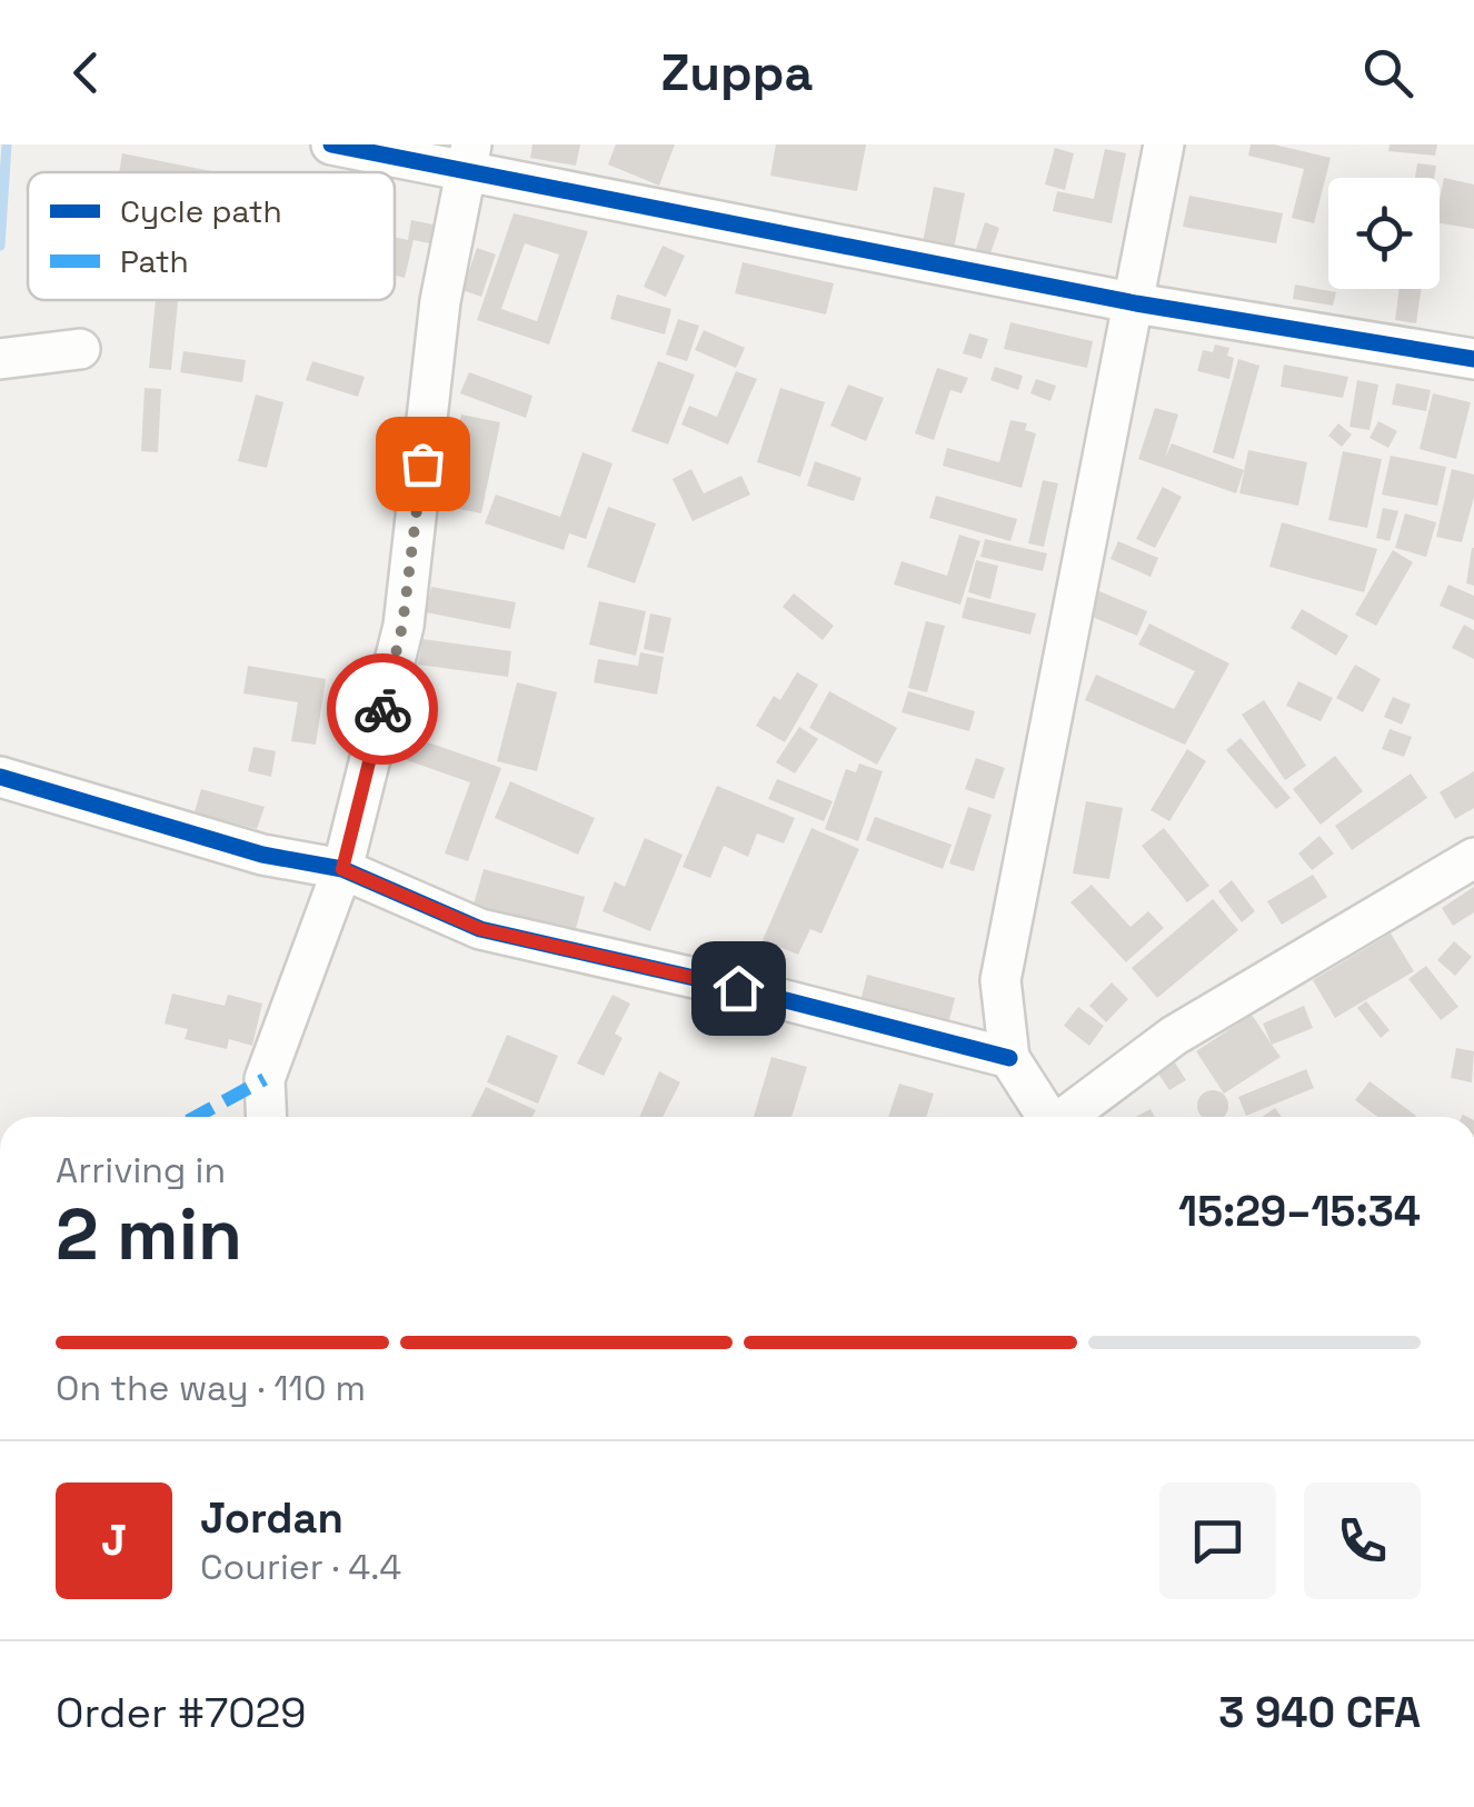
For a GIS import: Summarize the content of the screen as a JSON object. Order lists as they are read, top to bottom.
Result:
{
  "legend": ["Cycle path", "Path"],
  "page": {
    "header": "Zuppa",
    "heading": ["2 min", "Arriving in", "15:29–15:34"],
    "panel": [
      "Jordan",
      "Courier · 4.4",
      "Order #7029",
      "3 940 CFA"
    ],
    "bar": "On the way · 110 m",
    "round": "J"
  }
}
